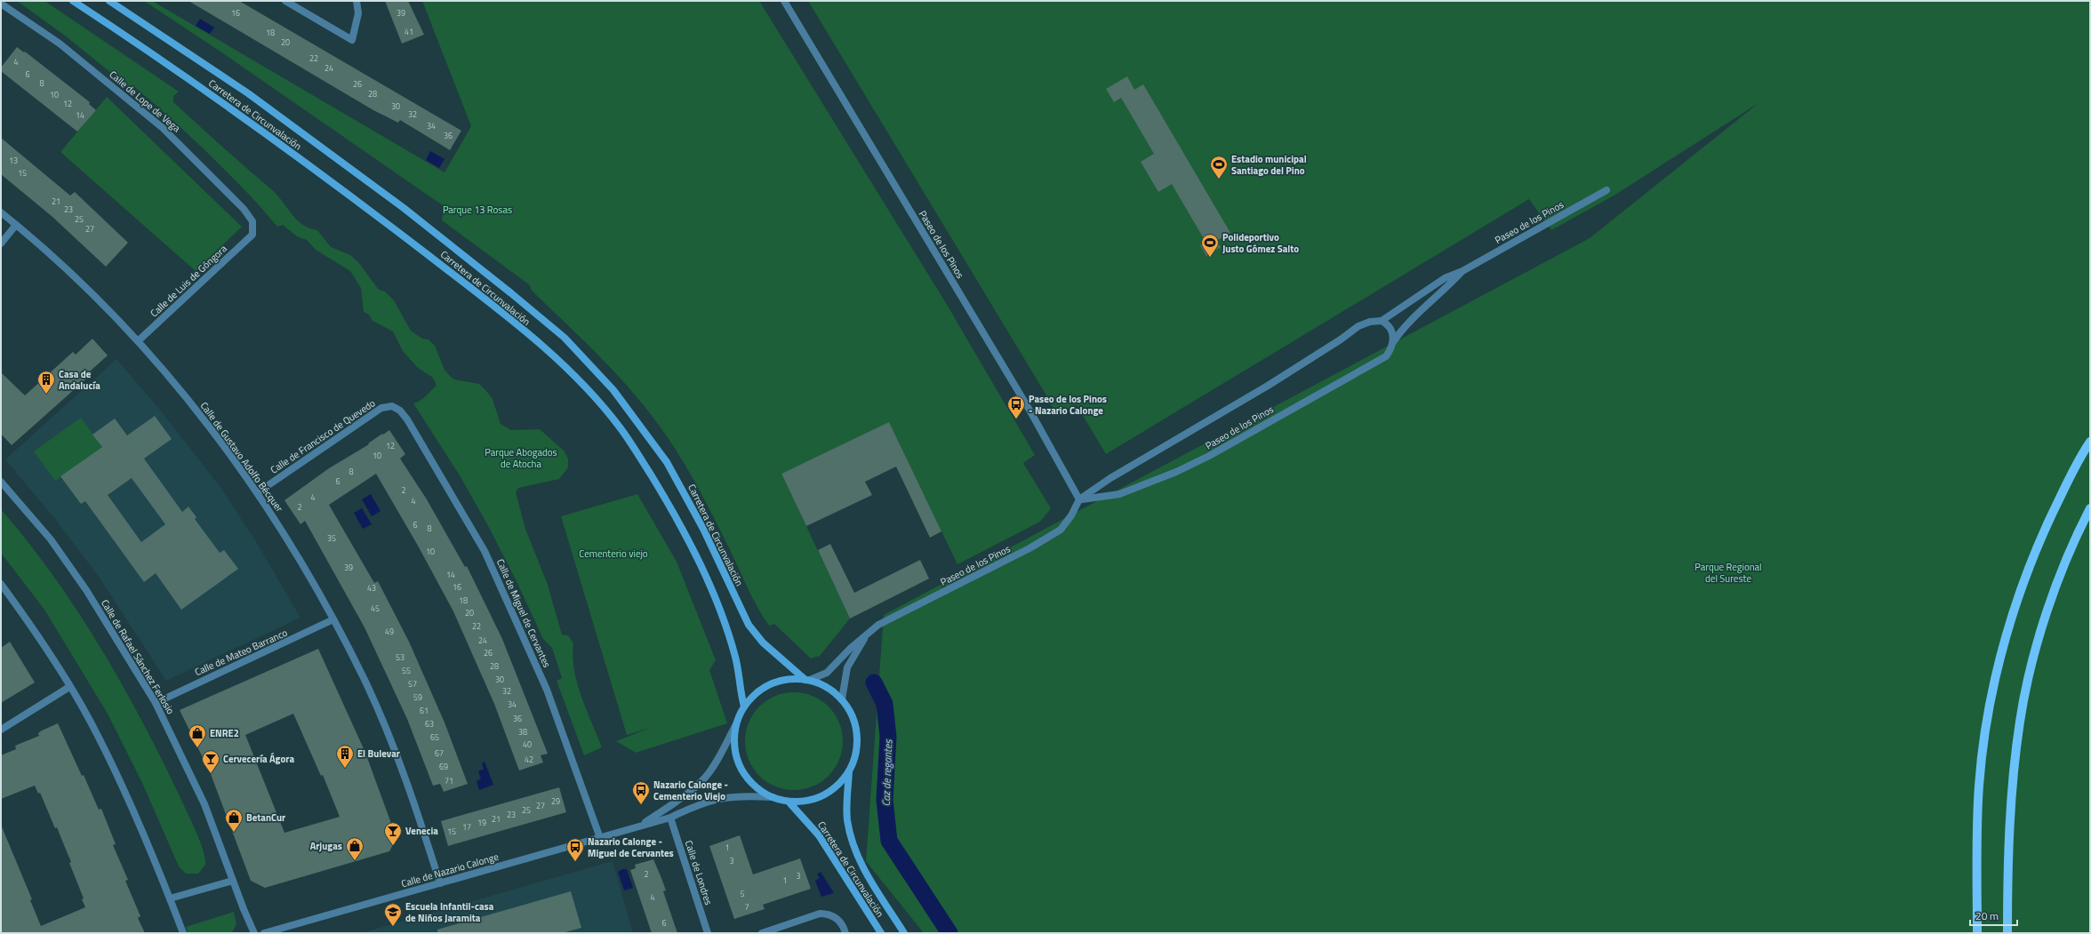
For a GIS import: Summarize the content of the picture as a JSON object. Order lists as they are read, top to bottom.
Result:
{
  "streets": {
    "main road": ["Carretera de Circunvalación"],
    "street": [
      "Calle de Lope de Vega",
      "Paseo de los Pinos",
      "Calle de Luis de Góngora",
      "Calle de Francisco de Quevedo",
      "Calle de Gustavo Adolfo Bécquer",
      "Calle de Miguel de Cervantes",
      "Calle de Mateo Barranco",
      "Calle de Rafael Sánchez Ferlosio",
      "Calle de Nazario Calonge",
      "Calle de Londres"
    ]
  },
  "crossings": [
    ["Calle de Lope de Vega", "Calle de Luis de Góngora"],
    ["Carretera de Circunvalación", "Paseo de los Pinos"],
    ["Carretera de Circunvalación", "Calle de Nazario Calonge"],
    ["Paseo de los Pinos", "Calle de Nazario Calonge"],
    ["Calle de Luis de Góngora", "Calle de Gustavo Adolfo Bécquer"],
    ["Calle de Francisco de Quevedo", "Calle de Gustavo Adolfo Bécquer"],
    ["Calle de Francisco de Quevedo", "Calle de Miguel de Cervantes"],
    ["Calle de Gustavo Adolfo Bécquer", "Calle de Mateo Barranco"],
    ["Calle de Gustavo Adolfo Bécquer", "Calle de Nazario Calonge"],
    ["Calle de Miguel de Cervantes", "Calle de Nazario Calonge"],
    ["Calle de Mateo Barranco", "Calle de Rafael Sánchez Ferlosio"],
    ["Calle de Nazario Calonge", "Calle de Londres"]
  ],
  "water": ["Caz de regantes"],
  "parks": [
    "Parque 13 Rosas",
    "Parque Abogados de Atocha",
    "Cementerio viejo",
    "Parque Regional del Sureste"
  ],
  "places": {
    "sports": ["Estadio municipal Santiago del Pino", "Polideportivo Justo Gómez Salto"],
    "building": ["Casa de Andalucía", "El Bulevar"],
    "bus stop": ["Paseo de los Pinos - Nazario Calonge", "Nazario Calonge - Cementerio Viejo", "Nazario Calonge - Miguel de Cervantes"],
    "shop": ["ENRE2", "BetanCur", "Arjugas"],
    "bar": ["Cervecería Ágora", "Venecia"],
    "school or university": ["Escuela Infantil-casa de Niños Jaramita"]
  },
  "house_numbers": [
    "16",
    "39",
    "41",
    "18",
    "20",
    "22",
    "4",
    "24",
    "6",
    "8",
    "26",
    "28",
    "10",
    "12",
    "30",
    "32",
    "14",
    "34",
    "36",
    "13",
    "15",
    "21",
    "23",
    "25",
    "27",
    "12",
    "10",
    "8",
    "6",
    "2",
    "4",
    "4",
    "2",
    "6",
    "8",
    "35",
    "10",
    "39",
    "14",
    "16",
    "43",
    "18",
    "45",
    "20",
    "22",
    "49",
    "24",
    "26",
    "53",
    "28",
    "55",
    "30",
    "57",
    "32",
    "59",
    "34",
    "61",
    "36",
    "63",
    "38",
    "65",
    "40",
    "67",
    "42",
    "69",
    "71",
    "29",
    "27",
    "25",
    "23",
    "21",
    "19",
    "17",
    "15",
    "1",
    "3",
    "2",
    "3",
    "1",
    "5",
    "4",
    "7",
    "6"
  ],
  "scale_bar": "20 m"
}
